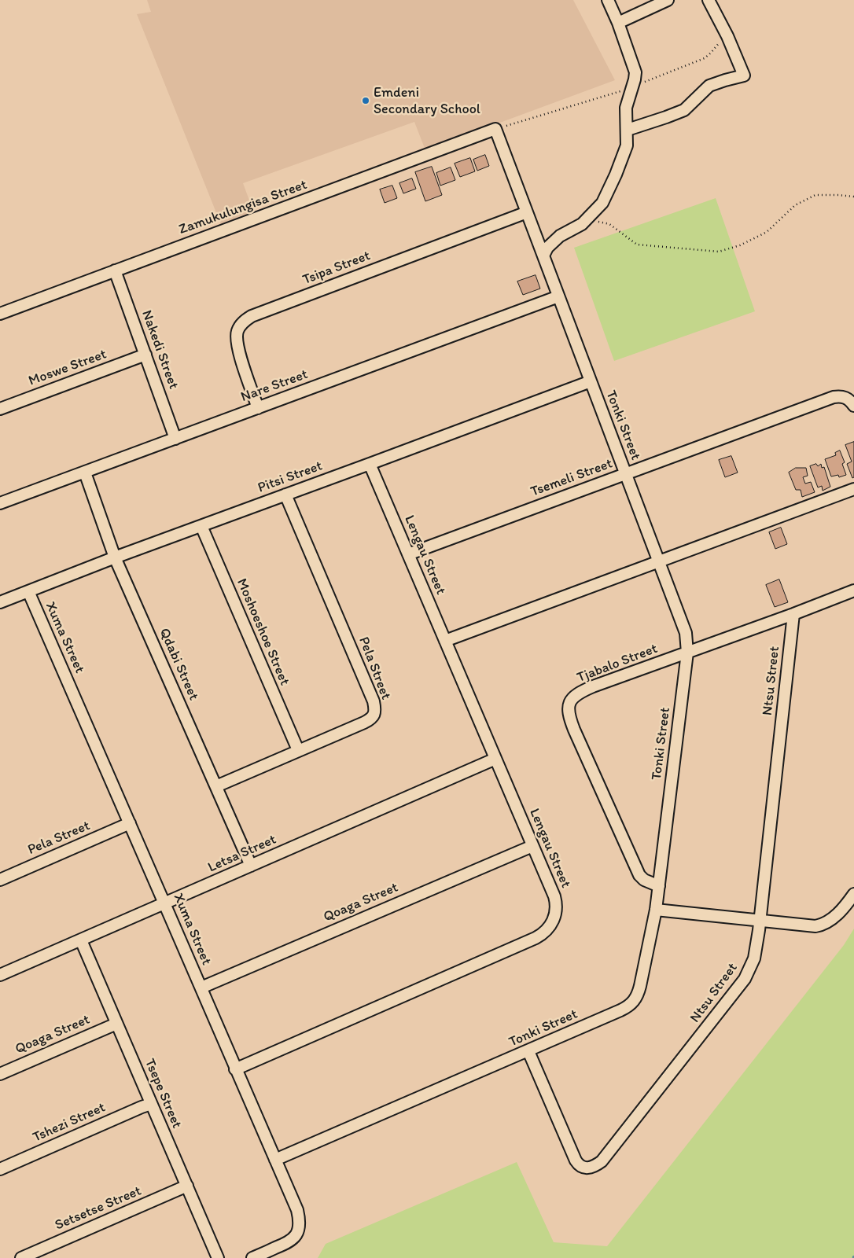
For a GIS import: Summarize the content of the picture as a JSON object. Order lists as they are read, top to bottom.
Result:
{
  "streets": {
    "street": [
      "Zamukulungisa Street",
      "Tsipa Street",
      "Nakedi Street",
      "Moswe Street",
      "Nare Street",
      "Tonki Street",
      "Pitsi Street",
      "Tsemeli Street",
      "Lengau Street",
      "Moshoeshoe Street",
      "Xuma Street",
      "Tjabalo Street",
      "Qdabi Street",
      "Pela Street",
      "Ntsu Street",
      "Letsa Street",
      "Qoaga Street",
      "Tsepe Street",
      "Tshezi Street",
      "Setsetse Street"
    ]
  },
  "crossings": [
    ["Zamukulungisa Street", "Nakedi Street"],
    ["Zamukulungisa Street", "Tonki Street"],
    ["Tsipa Street", "Nare Street"],
    ["Tsipa Street", "Tonki Street"],
    ["Nakedi Street", "Moswe Street"],
    ["Nakedi Street", "Nare Street"],
    ["Nare Street", "Tonki Street"],
    ["Nare Street", "Qdabi Street"],
    ["Tonki Street", "Pitsi Street"],
    ["Tonki Street", "Tsemeli Street"],
    ["Tonki Street", "Xuma Street"],
    ["Tonki Street", "Tjabalo Street"],
    ["Tonki Street", "Ntsu Street"],
    ["Pitsi Street", "Lengau Street"],
    ["Pitsi Street", "Moshoeshoe Street"],
    ["Pitsi Street", "Xuma Street"],
    ["Pitsi Street", "Qdabi Street"],
    ["Pitsi Street", "Pela Street"],
    ["Tsemeli Street", "Lengau Street"],
    ["Lengau Street", "Xuma Street"],
    ["Lengau Street", "Letsa Street"],
    ["Lengau Street", "Qoaga Street"],
    ["Moshoeshoe Street", "Pela Street"],
    ["Xuma Street", "Pela Street"],
    ["Xuma Street", "Letsa Street"],
    ["Xuma Street", "Qoaga Street"],
    ["Tjabalo Street", "Ntsu Street"],
    ["Qdabi Street", "Pela Street"],
    ["Qdabi Street", "Letsa Street"],
    ["Letsa Street", "Tsepe Street"],
    ["Qoaga Street", "Tsepe Street"],
    ["Tsepe Street", "Tshezi Street"],
    ["Tsepe Street", "Setsetse Street"]
  ],
  "places": ["Emdeni Secondary School"]
}
